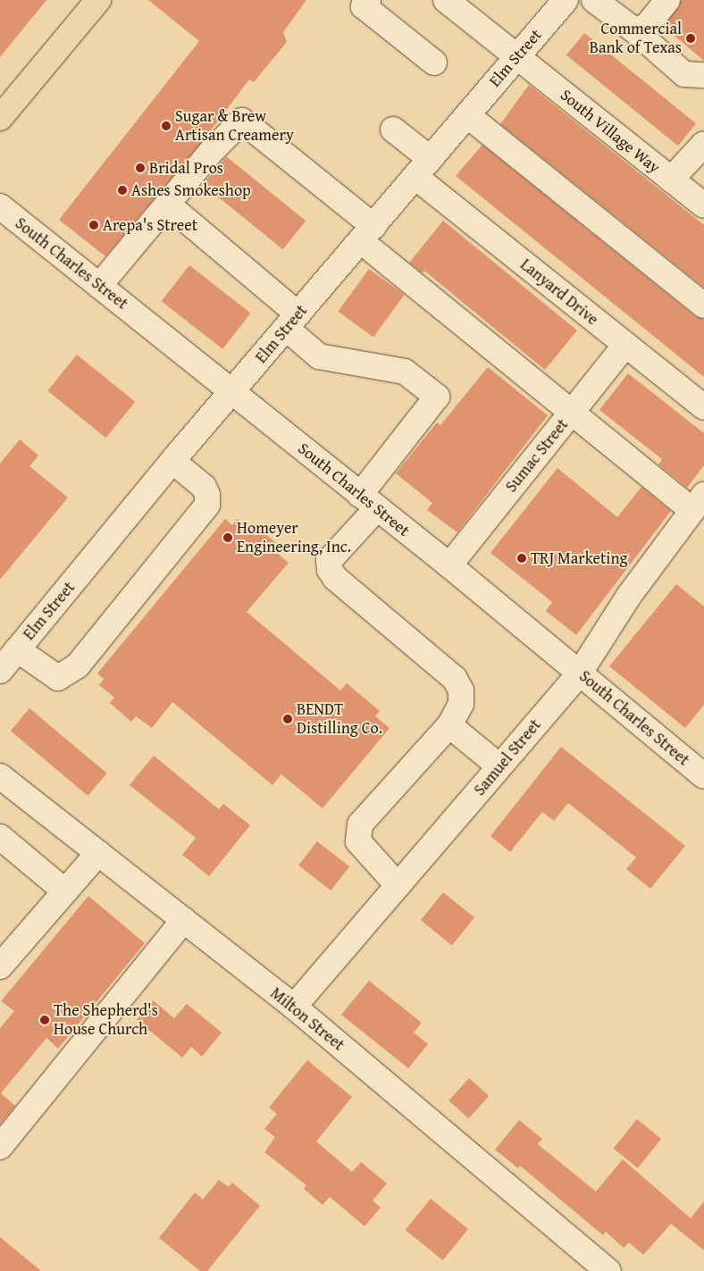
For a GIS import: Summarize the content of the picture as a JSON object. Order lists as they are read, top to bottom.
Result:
{
  "streets": {
    "street": [
      "Elm Street",
      "South Village Way",
      "South Charles Street",
      "Lanyard Drive",
      "Sumac Street",
      "Samuel Street",
      "Milton Street"
    ]
  },
  "crossings": [
    ["Elm Street", "South Village Way"],
    ["Elm Street", "South Charles Street"],
    ["Elm Street", "Lanyard Drive"],
    ["South Charles Street", "Sumac Street"],
    ["South Charles Street", "Samuel Street"],
    ["Lanyard Drive", "Sumac Street"],
    ["Samuel Street", "Milton Street"]
  ],
  "places": [
    "Commercial Bank of Texas",
    "Sugar & Brew Artisan Creamery",
    "Bridal Pros",
    "Ashes Smokeshop",
    "Arepa's Street",
    "Homeyer Engineering, Inc.",
    "TRJ Marketing",
    "BENDT Distilling Co.",
    "The Shepherd's House Church"
  ]
}
